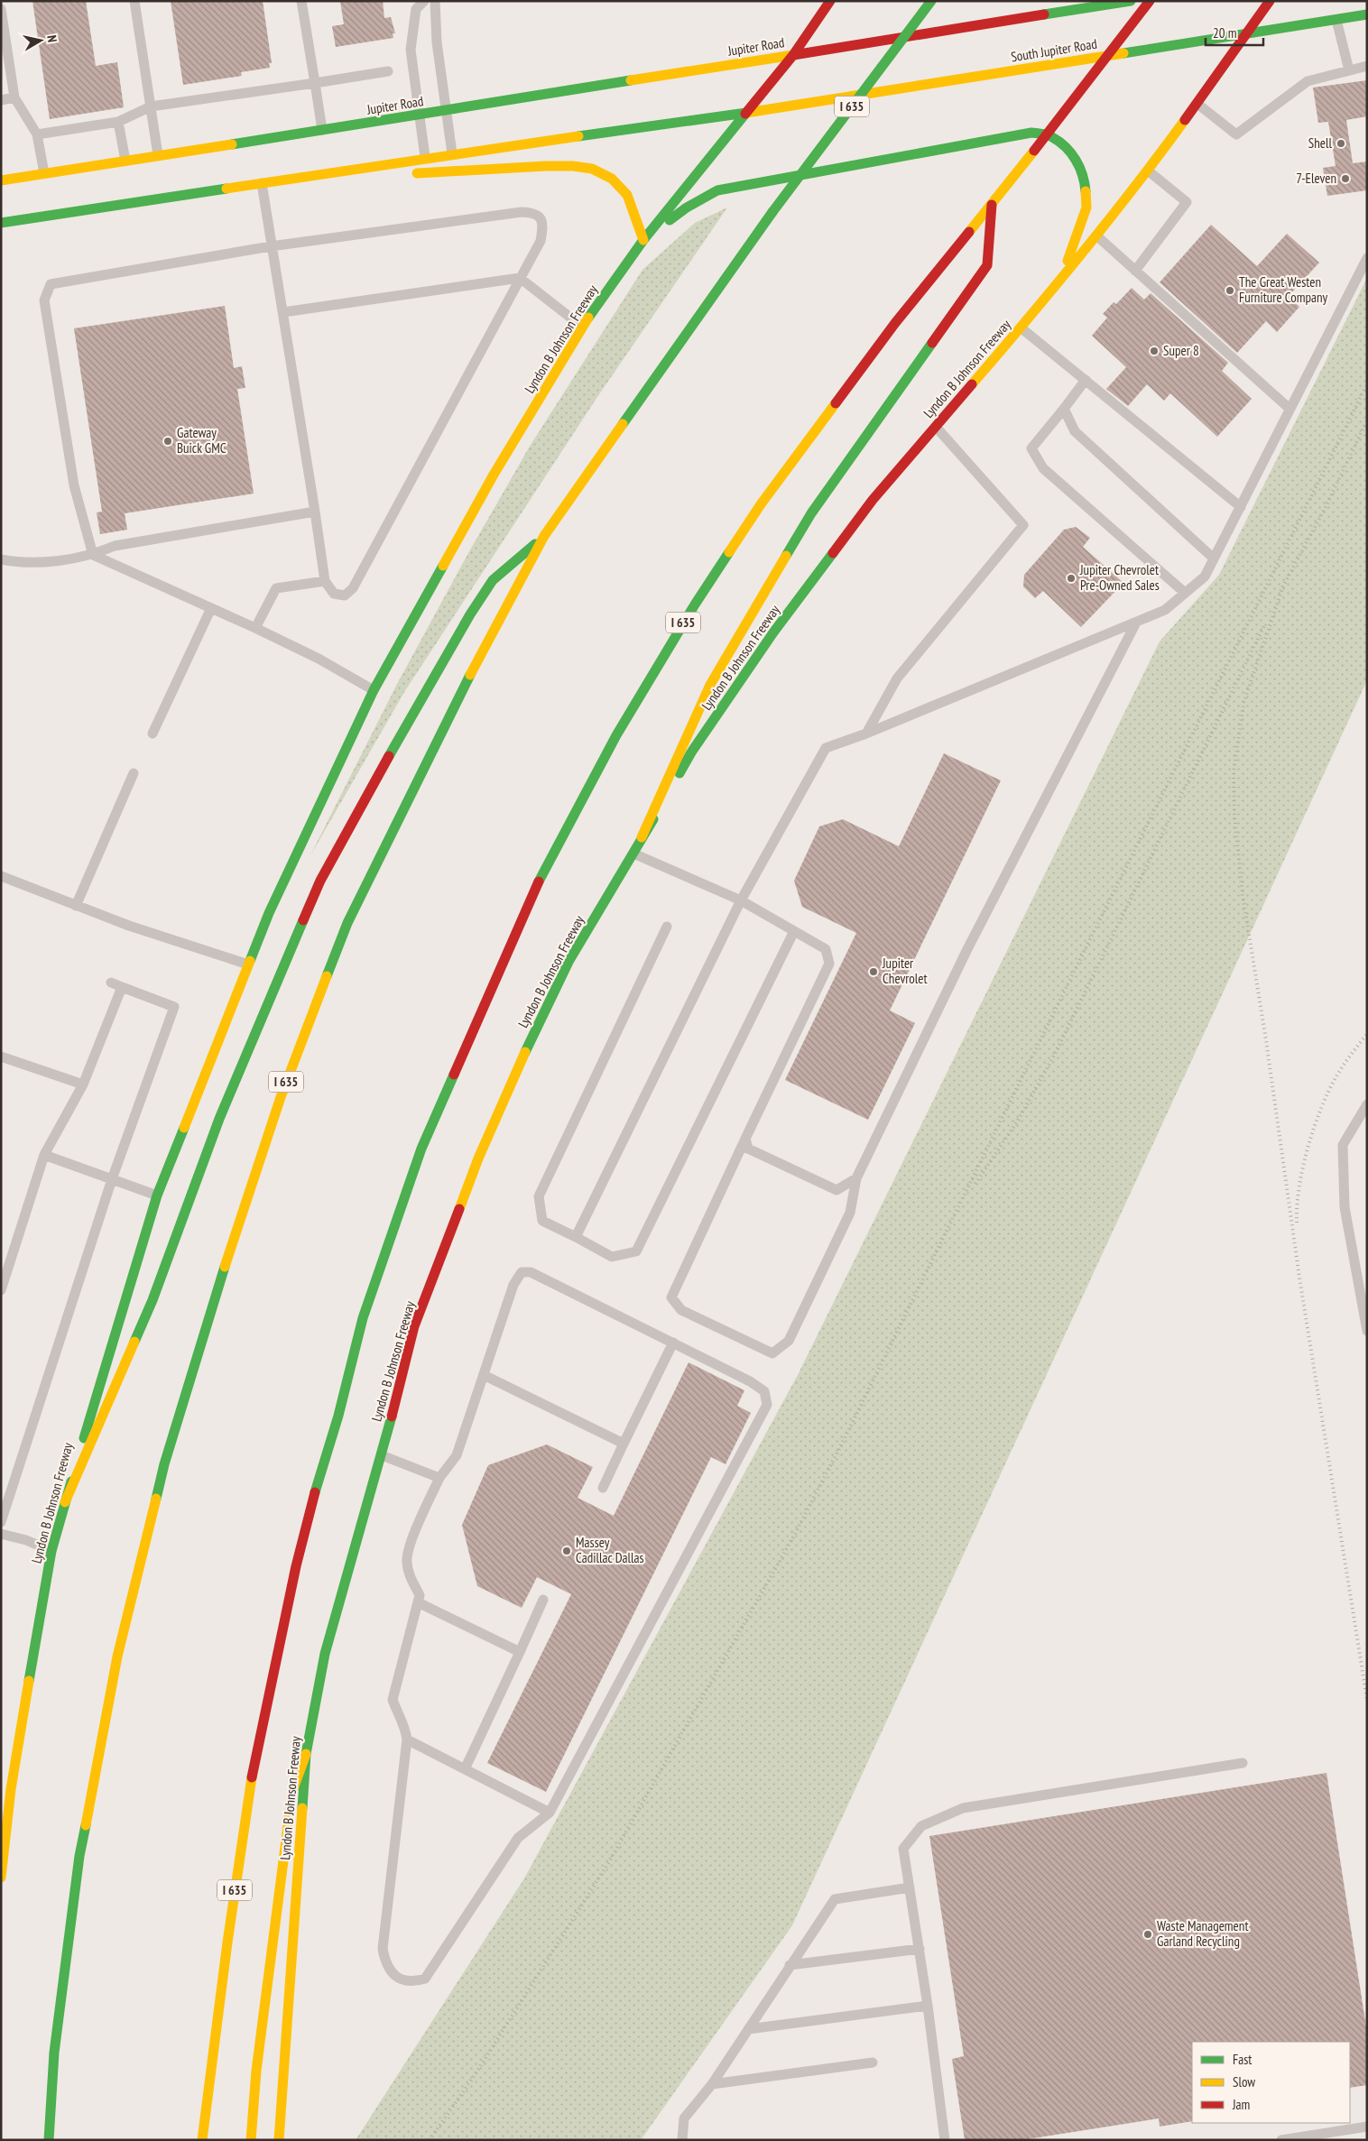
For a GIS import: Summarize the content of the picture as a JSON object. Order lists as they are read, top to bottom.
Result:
{
  "streets": {
    "main road": [
      "Jupiter Road",
      "South Jupiter Road",
      "I 635",
      "Lyndon B Johnson Freeway"
    ]
  },
  "crossings": [
    ["Jupiter Road", "Lyndon B Johnson Freeway"],
    ["South Jupiter Road", "Lyndon B Johnson Freeway"]
  ],
  "places": [
    "Shell",
    "7-Eleven",
    "The Great Westen Furniture Company",
    "Super 8",
    "Gateway Buick GMC",
    "Jupiter Chevrolet Pre-Owned Sales",
    "Jupiter Chevrolet",
    "Massey Cadillac Dallas",
    "Waste Management Garland Recycling"
  ],
  "legend": ["Fast", "Slow", "Jam"],
  "scale_bar": "20 m",
  "north": "right"
}
